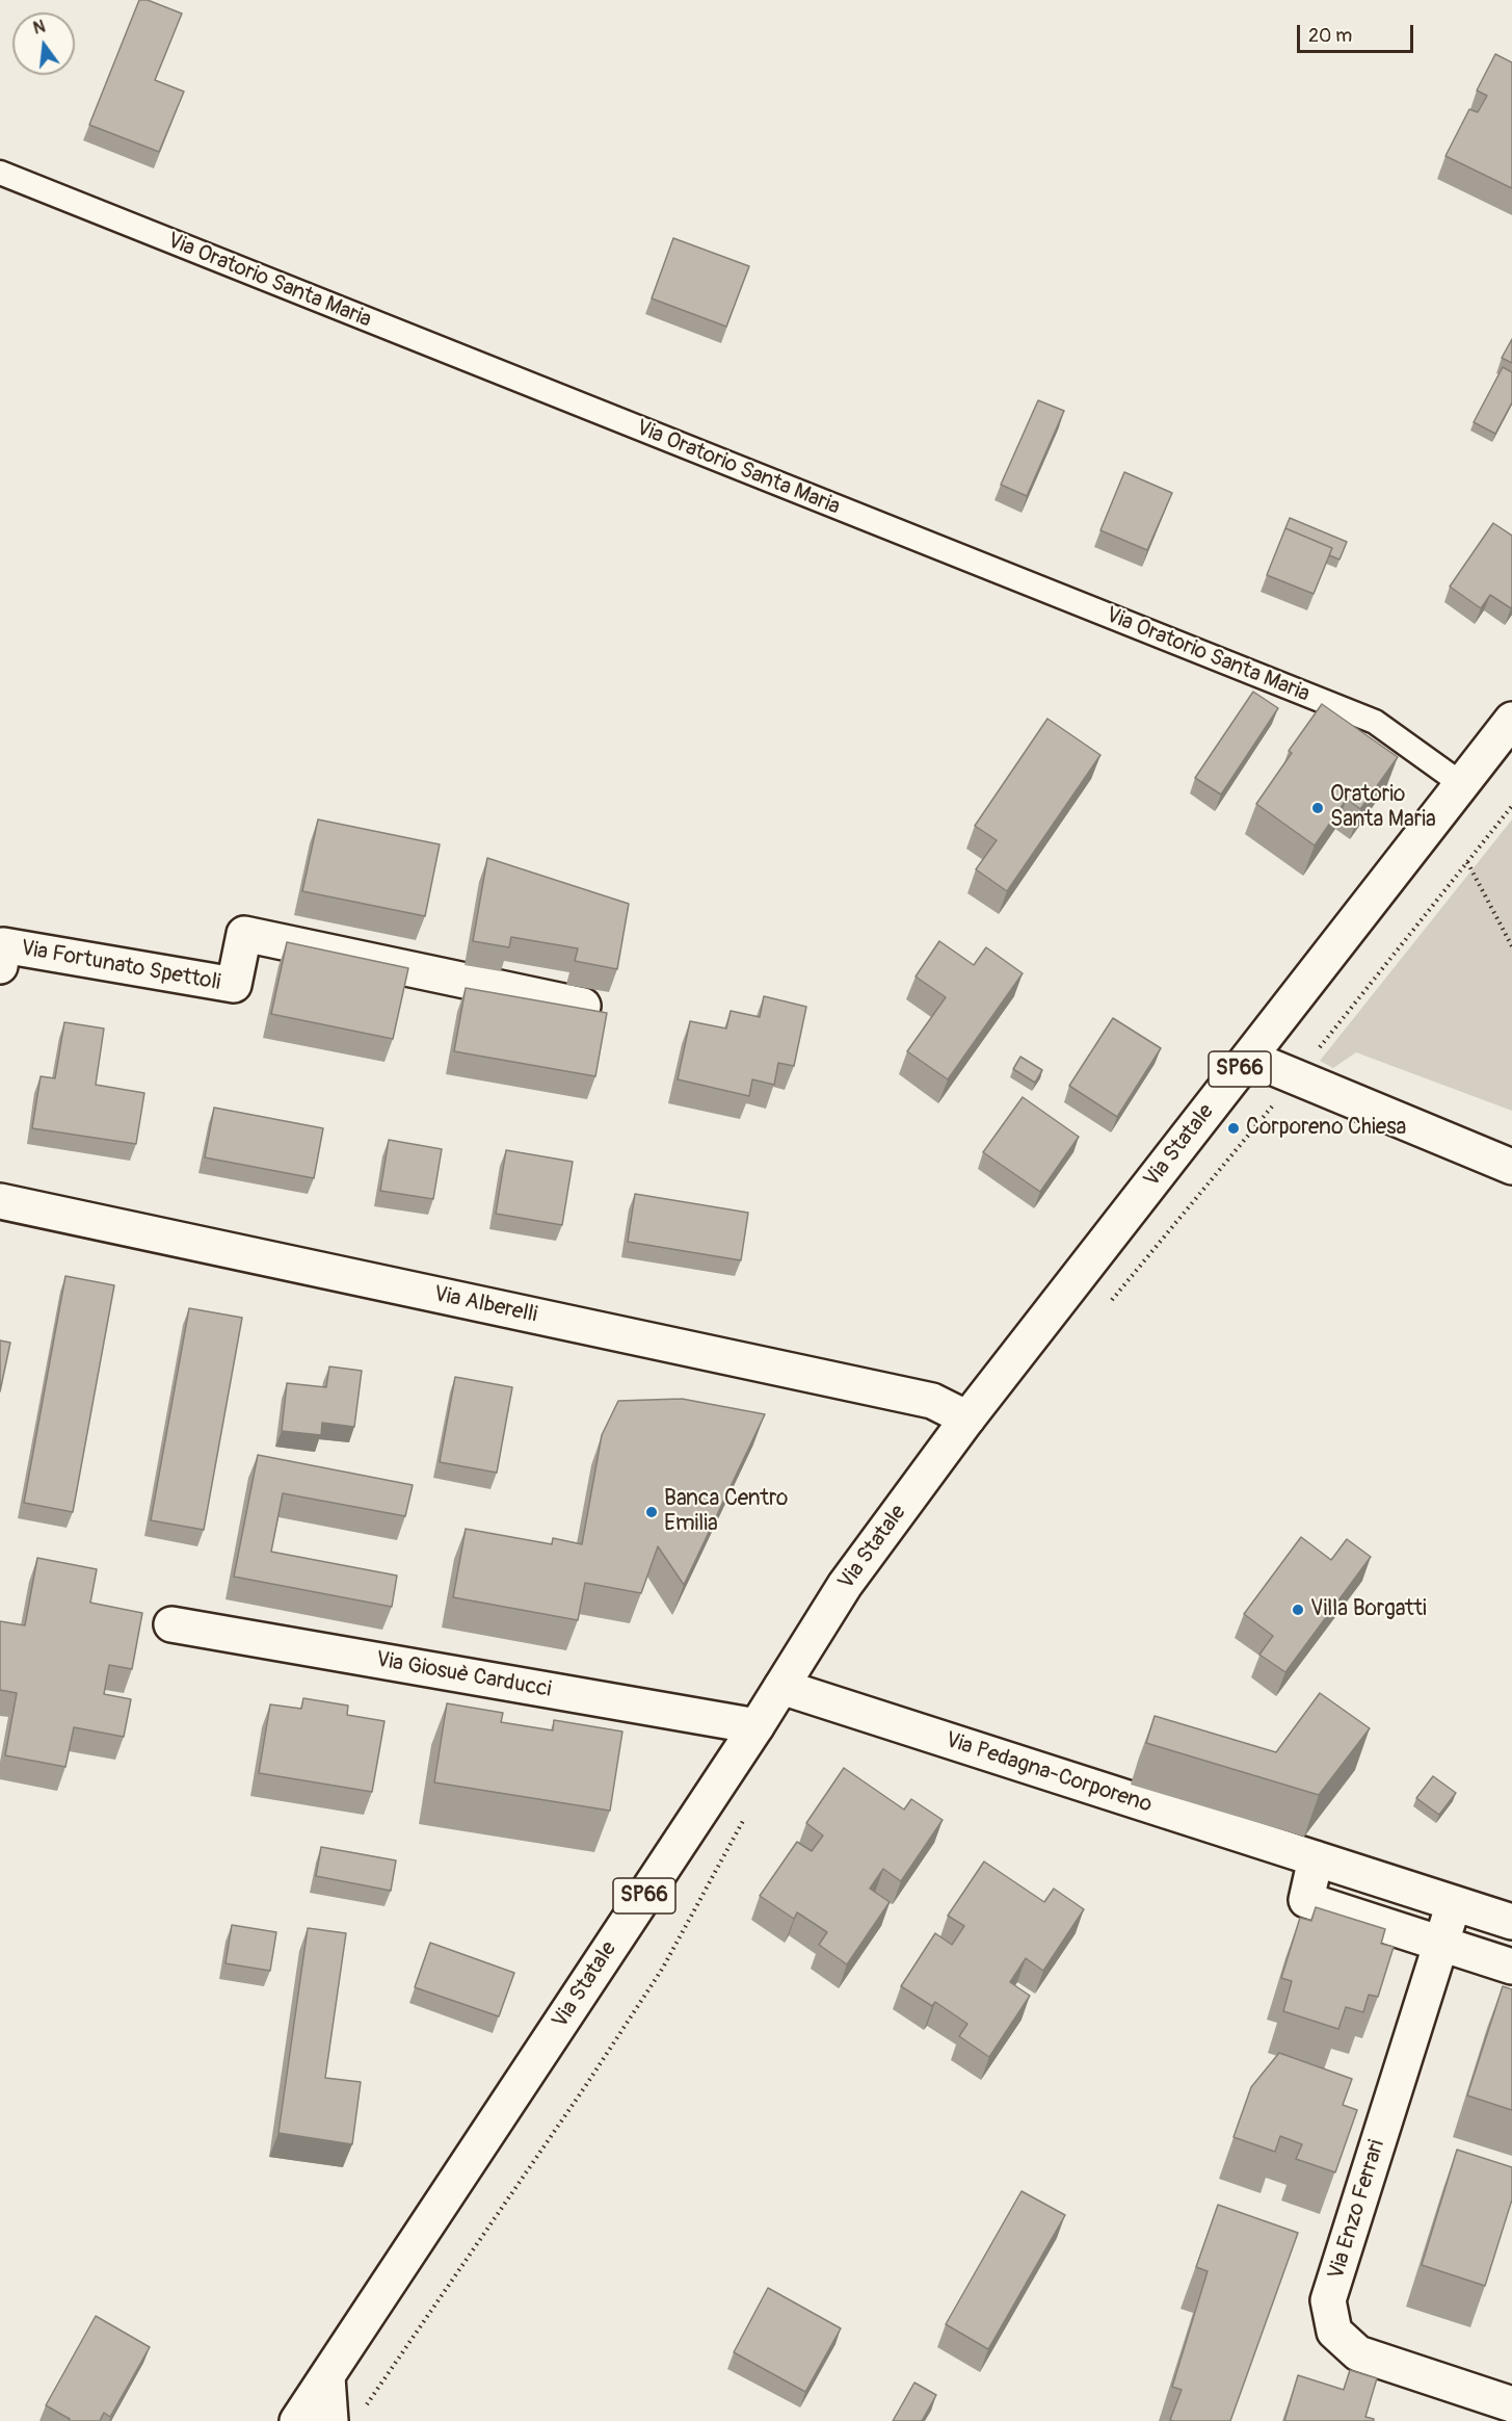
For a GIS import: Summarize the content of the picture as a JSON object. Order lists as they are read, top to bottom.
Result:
{
  "streets": {
    "street": [
      "Via Fortunato Spettoli",
      "SP66",
      "Via Statale",
      "Via Alberelli",
      "Via Giosuè Carducci",
      "Via Pedagna-Corporeno",
      "Via Enzo Ferrari"
    ],
    "lane": ["Via Oratorio Santa Maria"]
  },
  "crossings": [
    ["Via Oratorio Santa Maria", "Via Statale"],
    ["Via Statale", "Via Alberelli"],
    ["Via Statale", "Via Giosuè Carducci"],
    ["Via Statale", "Via Pedagna-Corporeno"],
    ["Via Pedagna-Corporeno", "Via Enzo Ferrari"]
  ],
  "places": [
    "Oratorio Santa Maria",
    "Corporeno Chiesa",
    "Banca Centro Emilia",
    "Villa Borgatti"
  ],
  "scale_bar": "20 m",
  "north": "top"
}
